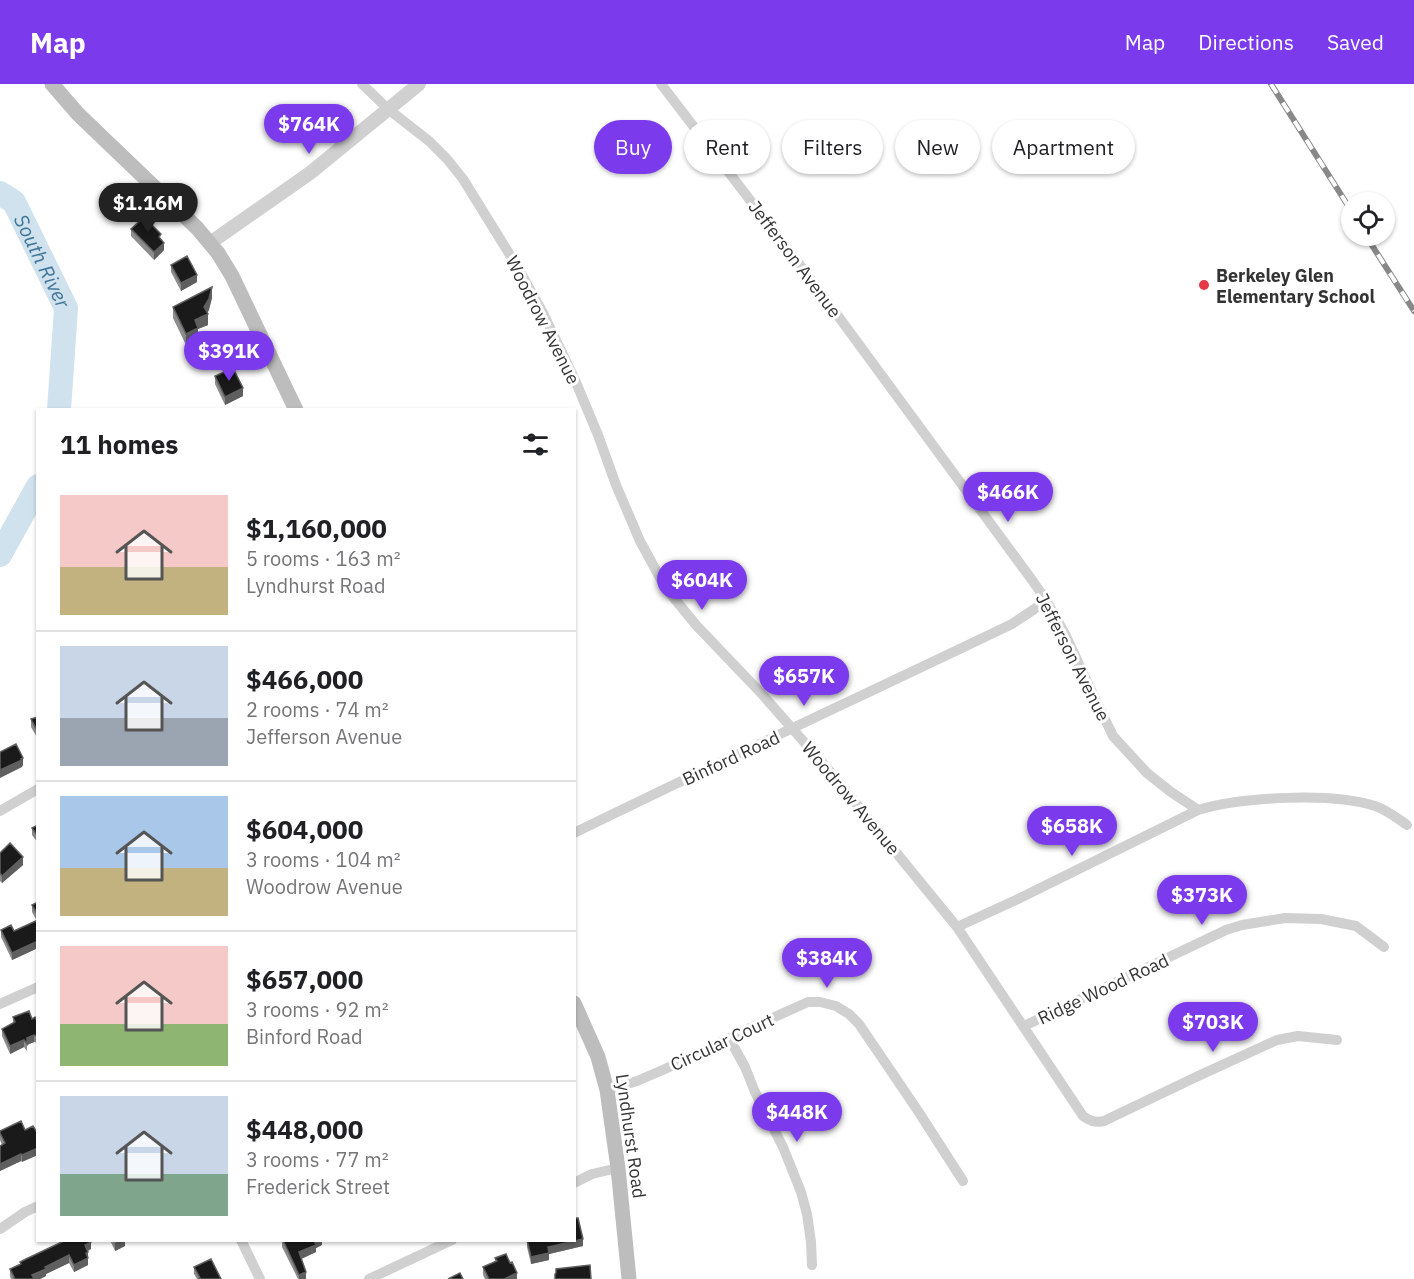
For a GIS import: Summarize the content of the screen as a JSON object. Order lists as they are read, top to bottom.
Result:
{
  "streets": {
    "main road": ["Lyndhurst Road"],
    "street": [
      "Jefferson Avenue",
      "Woodrow Avenue",
      "Binford Road",
      "Ridge Wood Road",
      "Circular Court"
    ]
  },
  "crossings": [
    ["Jefferson Avenue", "Binford Road"],
    ["Woodrow Avenue", "Binford Road"],
    ["Woodrow Avenue", "Ridge Wood Road"],
    ["Circular Court", "Lyndhurst Road"]
  ],
  "water": ["South River"],
  "places": ["Berkeley Glen Elementary School"],
  "page": {
    "header": "Map",
    "nav": ["Map", "Directions", "Saved"],
    "price": [
      "$764K",
      "$1.16M",
      "$391K",
      "$466K",
      "$604K",
      "$657K",
      "$658K",
      "$373K",
      "$384K",
      "$703K",
      "$448K"
    ],
    "chip": [
      "Buy",
      "Rent",
      "Filters",
      "New",
      "Apartment"
    ],
    "heading": "11 homes",
    "list": [
      {
        "name": "$1,160,000",
        "note": "5 rooms · 163 m² · Lyndhurst Road"
      },
      {
        "name": "$466,000",
        "note": "2 rooms · 74 m² · Jefferson Avenue"
      },
      {
        "name": "$604,000",
        "note": "3 rooms · 104 m² · Woodrow Avenue"
      },
      {
        "name": "$657,000",
        "note": "3 rooms · 92 m² · Binford Road"
      },
      {
        "name": "$448,000",
        "note": "3 rooms · 77 m² · Frederick Street"
      }
    ]
  }
}
